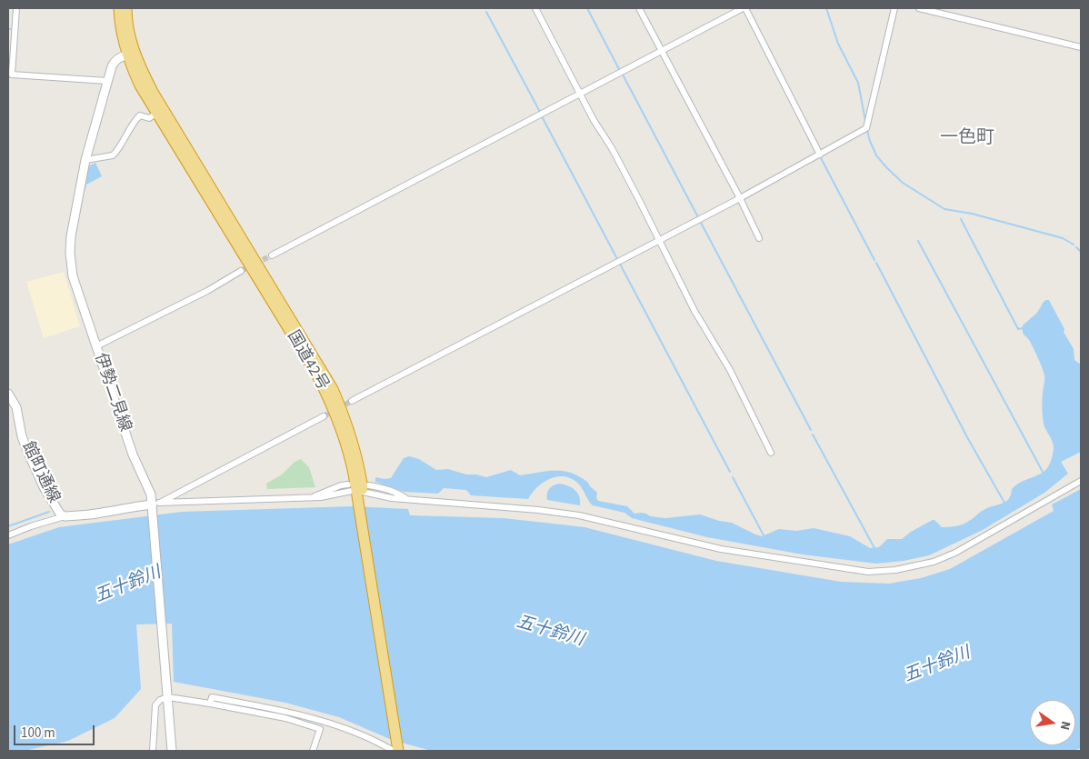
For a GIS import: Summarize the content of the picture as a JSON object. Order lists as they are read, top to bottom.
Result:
{
  "streets": {
    "highway": ["国道42号"],
    "main road": ["伊勢二見線", "館町通線"]
  },
  "crossings": [
    ["国道42号", "伊勢二見線"],
    ["伊勢二見線", "館町通線"]
  ],
  "districts": ["一色町"],
  "water": ["五十鈴川"],
  "scale_bar": "100 m",
  "north": "right"
}
